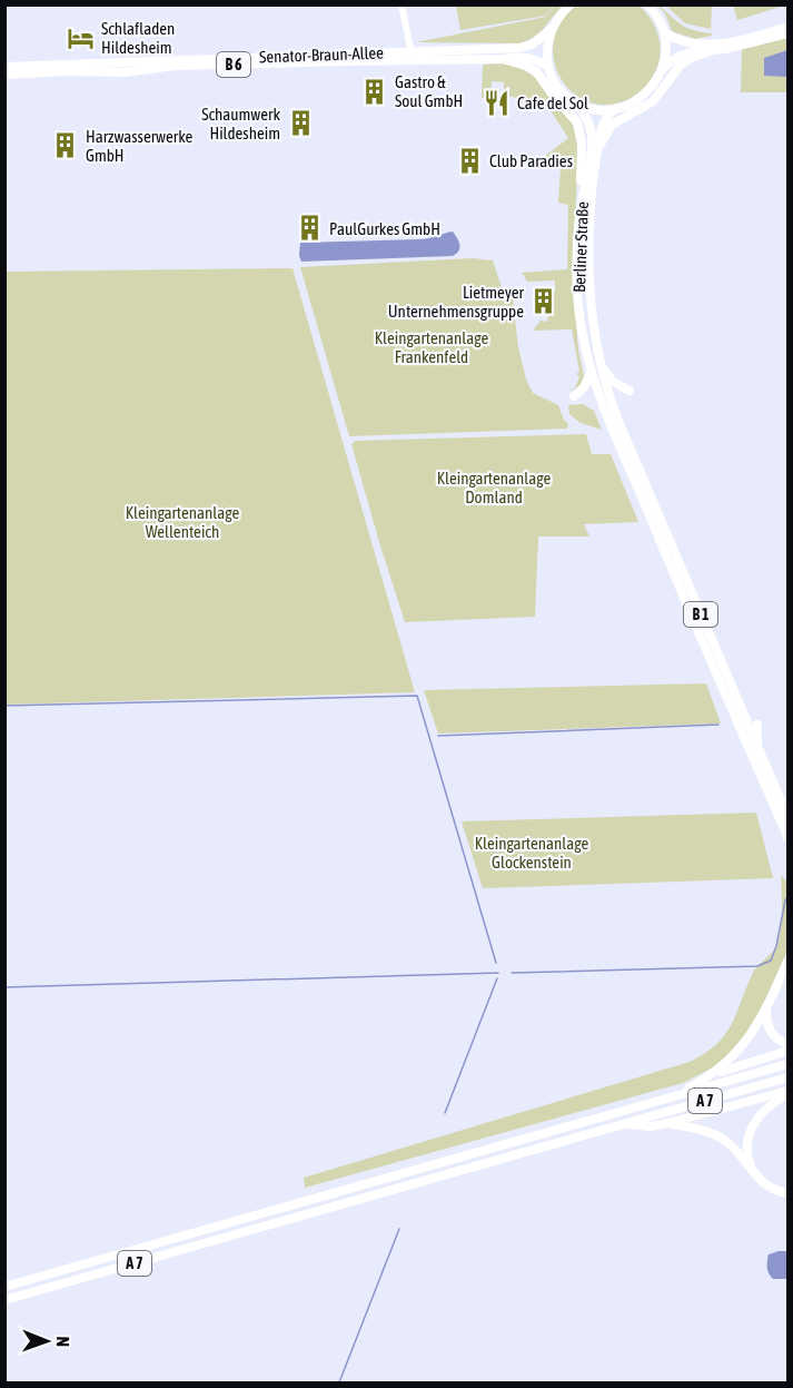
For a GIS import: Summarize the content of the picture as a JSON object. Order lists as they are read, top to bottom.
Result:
{
  "streets": {
    "highway": ["A 7"],
    "main road": [
      "Senator-Braun-Allee",
      "B 6",
      "Berliner Straße",
      "B 1"
    ]
  },
  "crossings": [
    ["Senator-Braun-Allee", "Berliner Straße"],
    ["Berliner Straße", "B 1"]
  ],
  "parks": [
    "Kleingartenanlage Frankenfeld",
    "Kleingartenanlage Domland",
    "Kleingartenanlage Wellenteich",
    "Kleingartenanlage Glockenstein"
  ],
  "places": {
    "hotel": ["Schlafladen Hildesheim"],
    "building": [
      "Gastro & Soul GmbH",
      "Schaumwerk Hildesheim",
      "Harzwasserwerke GmbH",
      "Club Paradies",
      "PaulGurkes GmbH",
      "Lietmeyer Unternehmensgruppe"
    ],
    "restaurant": ["Cafe del Sol"]
  },
  "north": "right"
}
